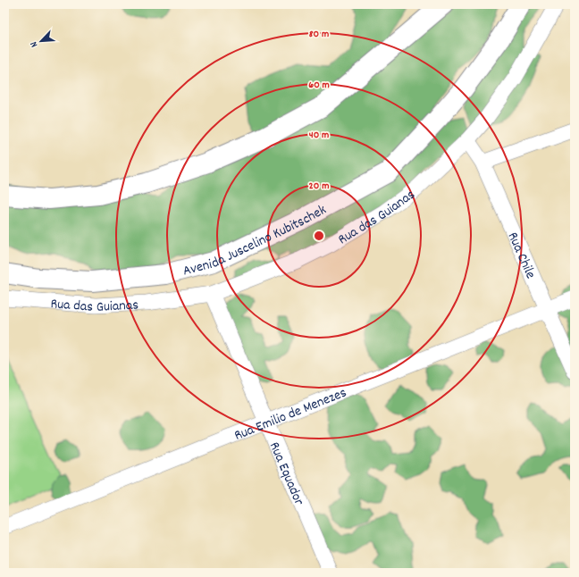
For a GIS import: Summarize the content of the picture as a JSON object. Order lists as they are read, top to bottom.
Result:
{
  "streets": {
    "main road": ["Avenida Juscelino Kubitschek"],
    "street": [
      "Rua das Guianas",
      "Rua Chile",
      "Rua Emilio de Menezes",
      "Rua Equador"
    ]
  },
  "crossings": [
    ["Rua das Guianas", "Rua Chile"],
    ["Rua das Guianas", "Rua Equador"],
    ["Rua Chile", "Rua Emilio de Menezes"],
    ["Rua Emilio de Menezes", "Rua Equador"]
  ],
  "north": "bottom left",
  "rings": [
    "80 m",
    "60 m",
    "40 m",
    "20 m"
  ]
}
